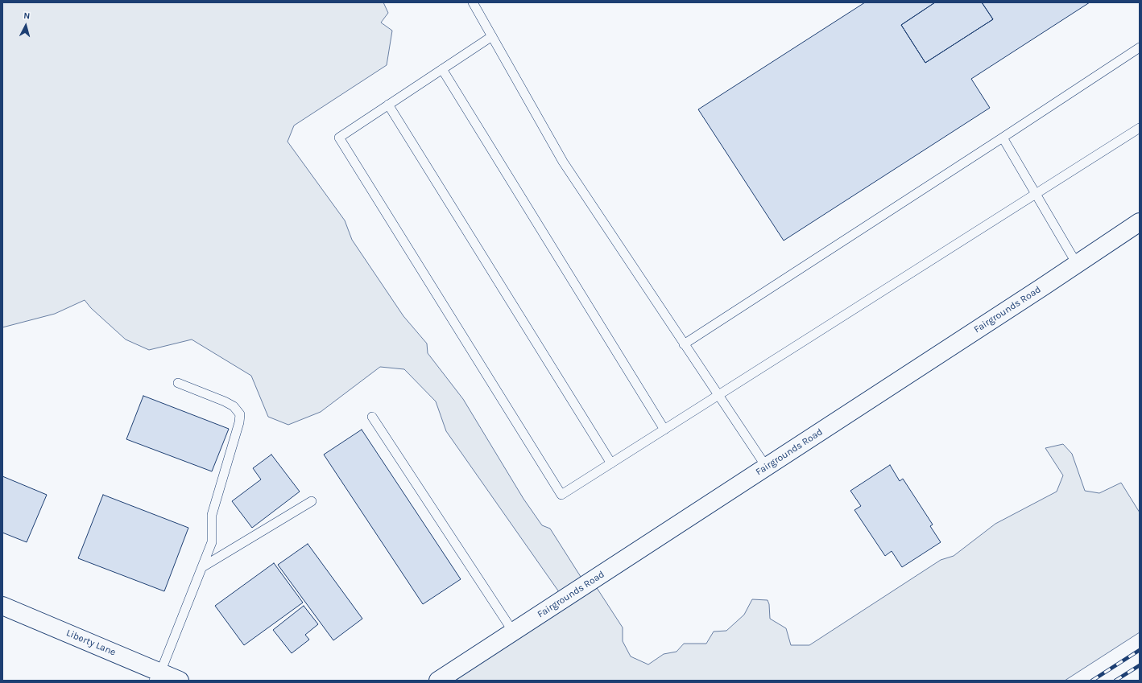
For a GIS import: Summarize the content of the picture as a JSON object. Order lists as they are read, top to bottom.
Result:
{
  "streets": {
    "street": ["Fairgrounds Road", "Liberty Lane"]
  },
  "north": "top"
}
